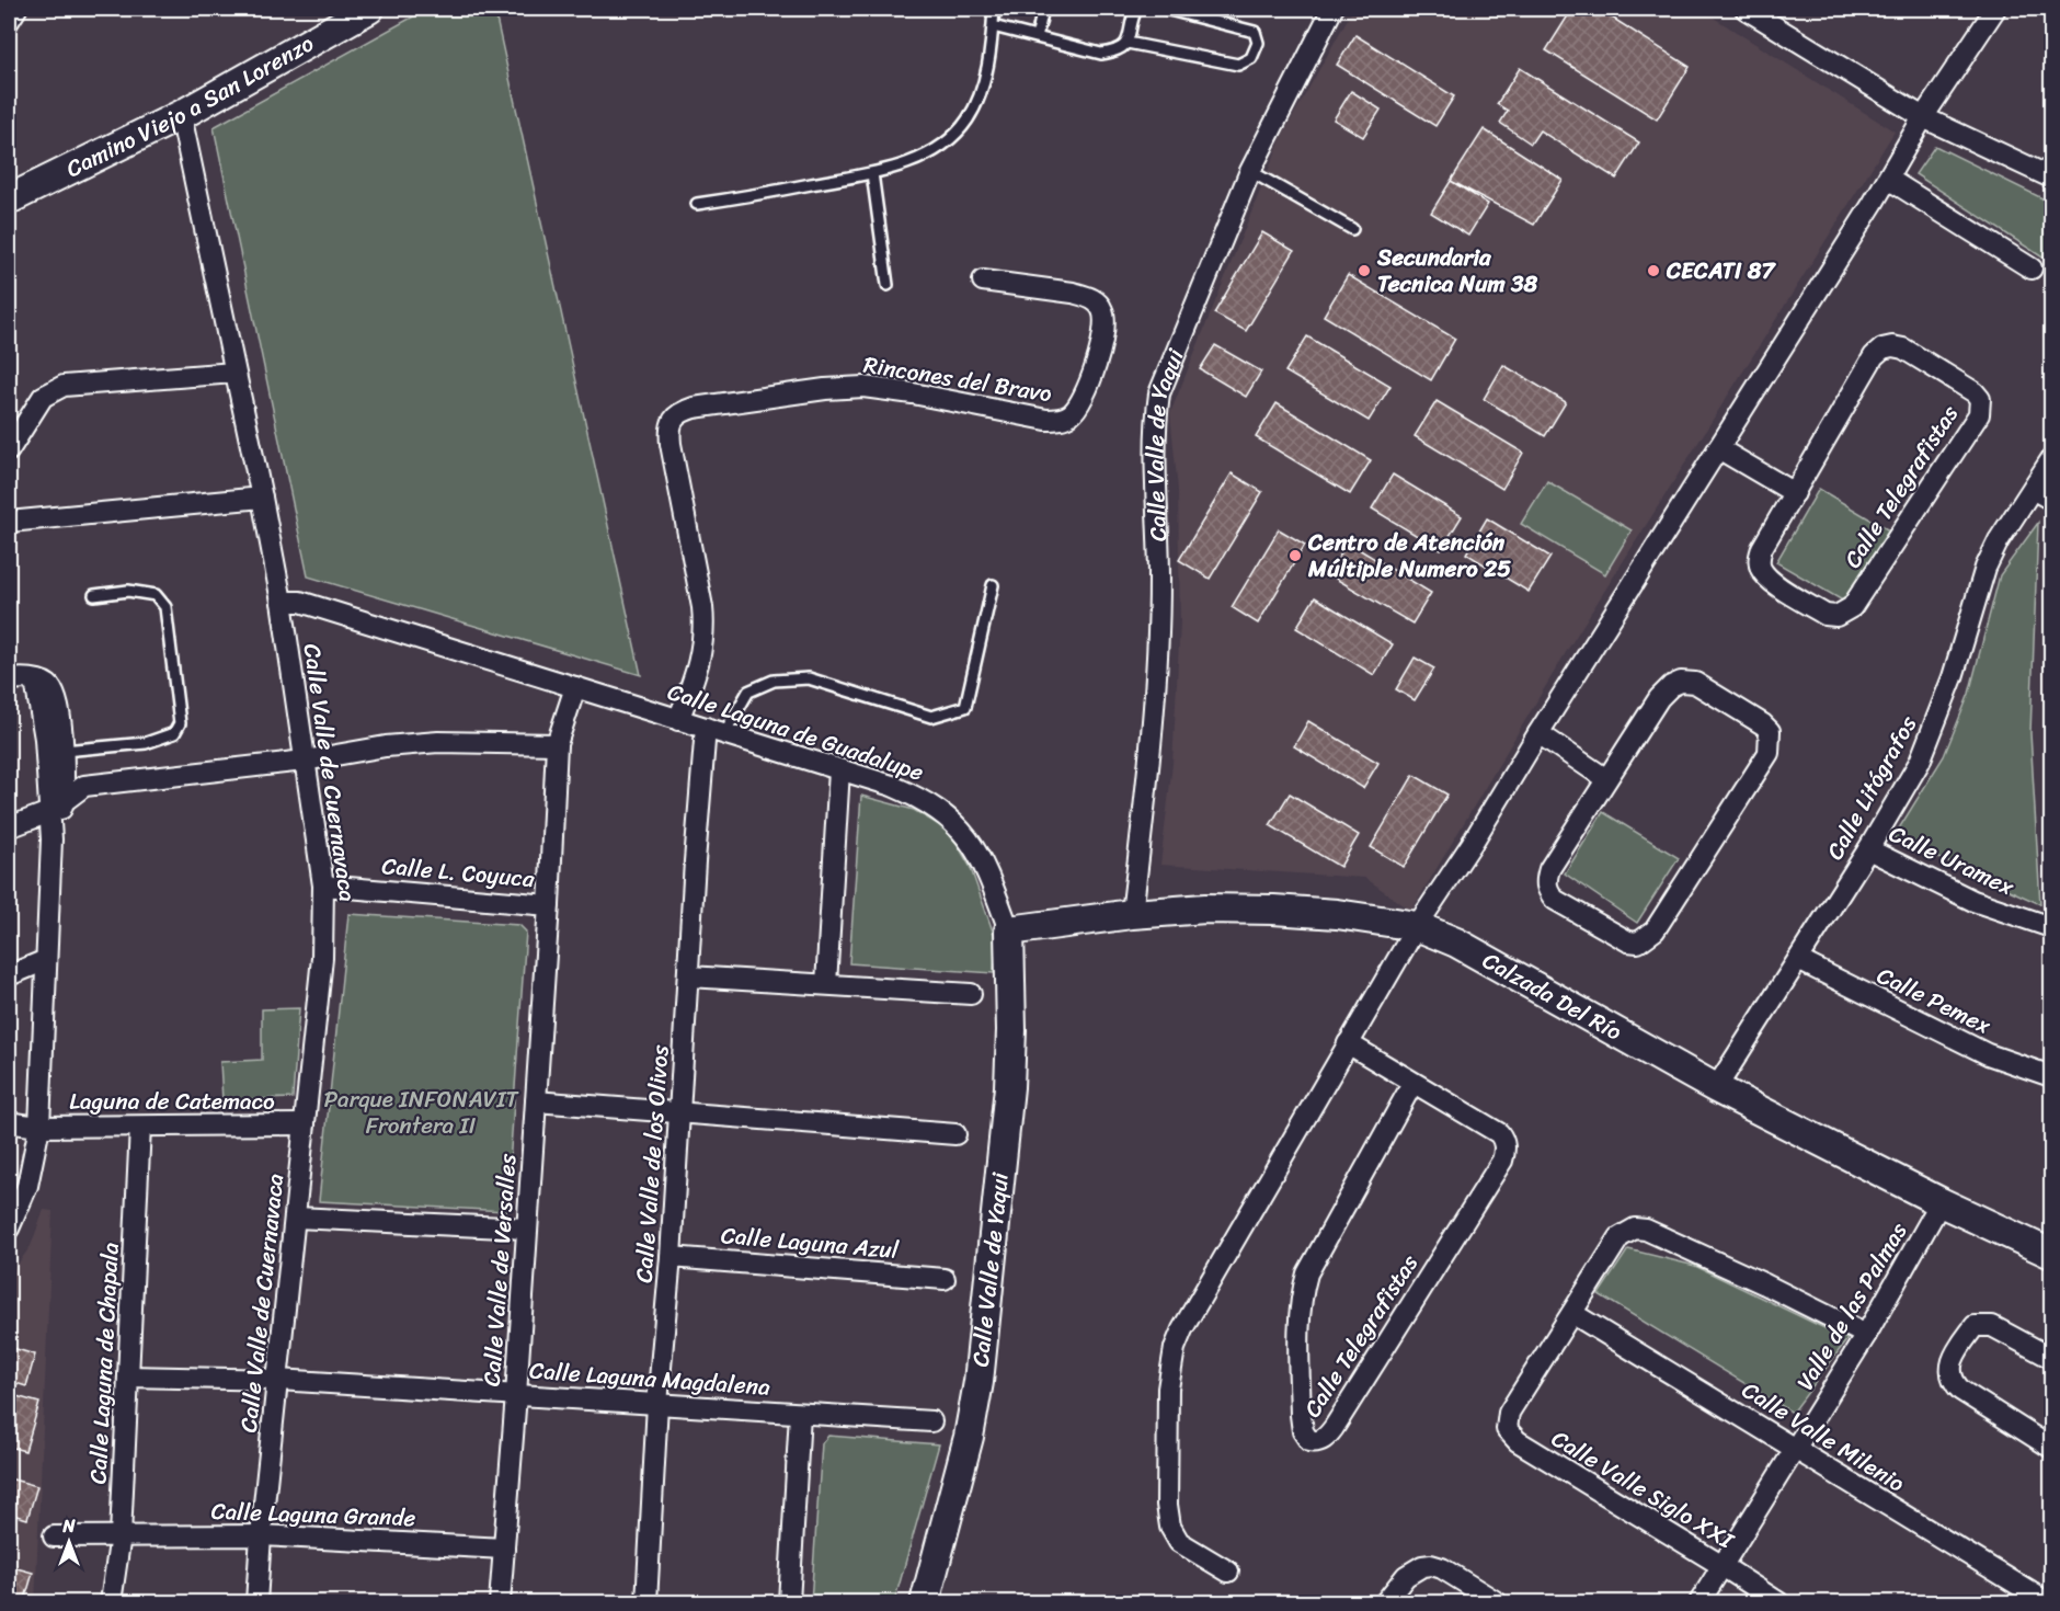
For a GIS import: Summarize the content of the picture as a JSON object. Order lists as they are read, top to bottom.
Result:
{
  "streets": {
    "street": [
      "Camino Viejo a San Lorenzo",
      "Rincones del Bravo",
      "Calle Valle de Yaqui",
      "Calle Telegrafistas",
      "Calle Laguna de Guadalupe",
      "Calle Valle de Cuernavaca",
      "Calle Litógrafos",
      "Calle Uramex",
      "Calle L. Coyuca",
      "Calzada Del Río",
      "Calle Pemex",
      "Laguna de Catemaco",
      "Calle Valle de los Olivos",
      "Calle Laguna Azul",
      "Calle Valle de Versalles",
      "Valle de las Palmas",
      "Calle Laguna de Chapala",
      "Calle Laguna Magdalena",
      "Calle Valle Milenio",
      "Calle Valle Siglo XXI",
      "Calle Laguna Grande"
    ]
  },
  "crossings": [
    ["Camino Viejo a San Lorenzo", "Calle Valle de Cuernavaca"],
    ["Rincones del Bravo", "Calle Laguna de Guadalupe"],
    ["Calle Valle de Yaqui", "Calle Laguna de Guadalupe"],
    ["Calle Valle de Yaqui", "Calzada Del Río"],
    ["Calle Laguna de Guadalupe", "Calle Valle de Cuernavaca"],
    ["Calle Laguna de Guadalupe", "Calzada Del Río"],
    ["Calle Laguna de Guadalupe", "Calle Valle de los Olivos"],
    ["Calle Valle de Cuernavaca", "Calle L. Coyuca"],
    ["Calle Valle de Cuernavaca", "Laguna de Catemaco"],
    ["Calle Valle de Cuernavaca", "Calle Laguna Magdalena"],
    ["Calle Valle de Cuernavaca", "Calle Laguna Grande"],
    ["Calle Litógrafos", "Calle Uramex"],
    ["Calle Litógrafos", "Calzada Del Río"],
    ["Calle Litógrafos", "Calle Pemex"],
    ["Calle L. Coyuca", "Calle Valle de Versalles"],
    ["Calzada Del Río", "Valle de las Palmas"],
    ["Laguna de Catemaco", "Calle Laguna de Chapala"],
    ["Calle Valle de los Olivos", "Calle Laguna Azul"],
    ["Calle Valle de los Olivos", "Calle Laguna Magdalena"],
    ["Calle Valle de Versalles", "Calle Laguna Magdalena"],
    ["Calle Valle de Versalles", "Calle Laguna Grande"],
    ["Valle de las Palmas", "Calle Valle Milenio"],
    ["Valle de las Palmas", "Calle Valle Siglo XXI"],
    ["Calle Laguna de Chapala", "Calle Laguna Magdalena"],
    ["Calle Laguna de Chapala", "Calle Laguna Grande"],
    ["Calle Valle Milenio", "Calle Valle Siglo XXI"]
  ],
  "parks": ["Parque INFONAVIT Frontera II"],
  "places": ["Secundaria Tecnica Num 38", "CECATI 87", "Centro de Atención Múltiple Numero 25"],
  "north": "top"
}
